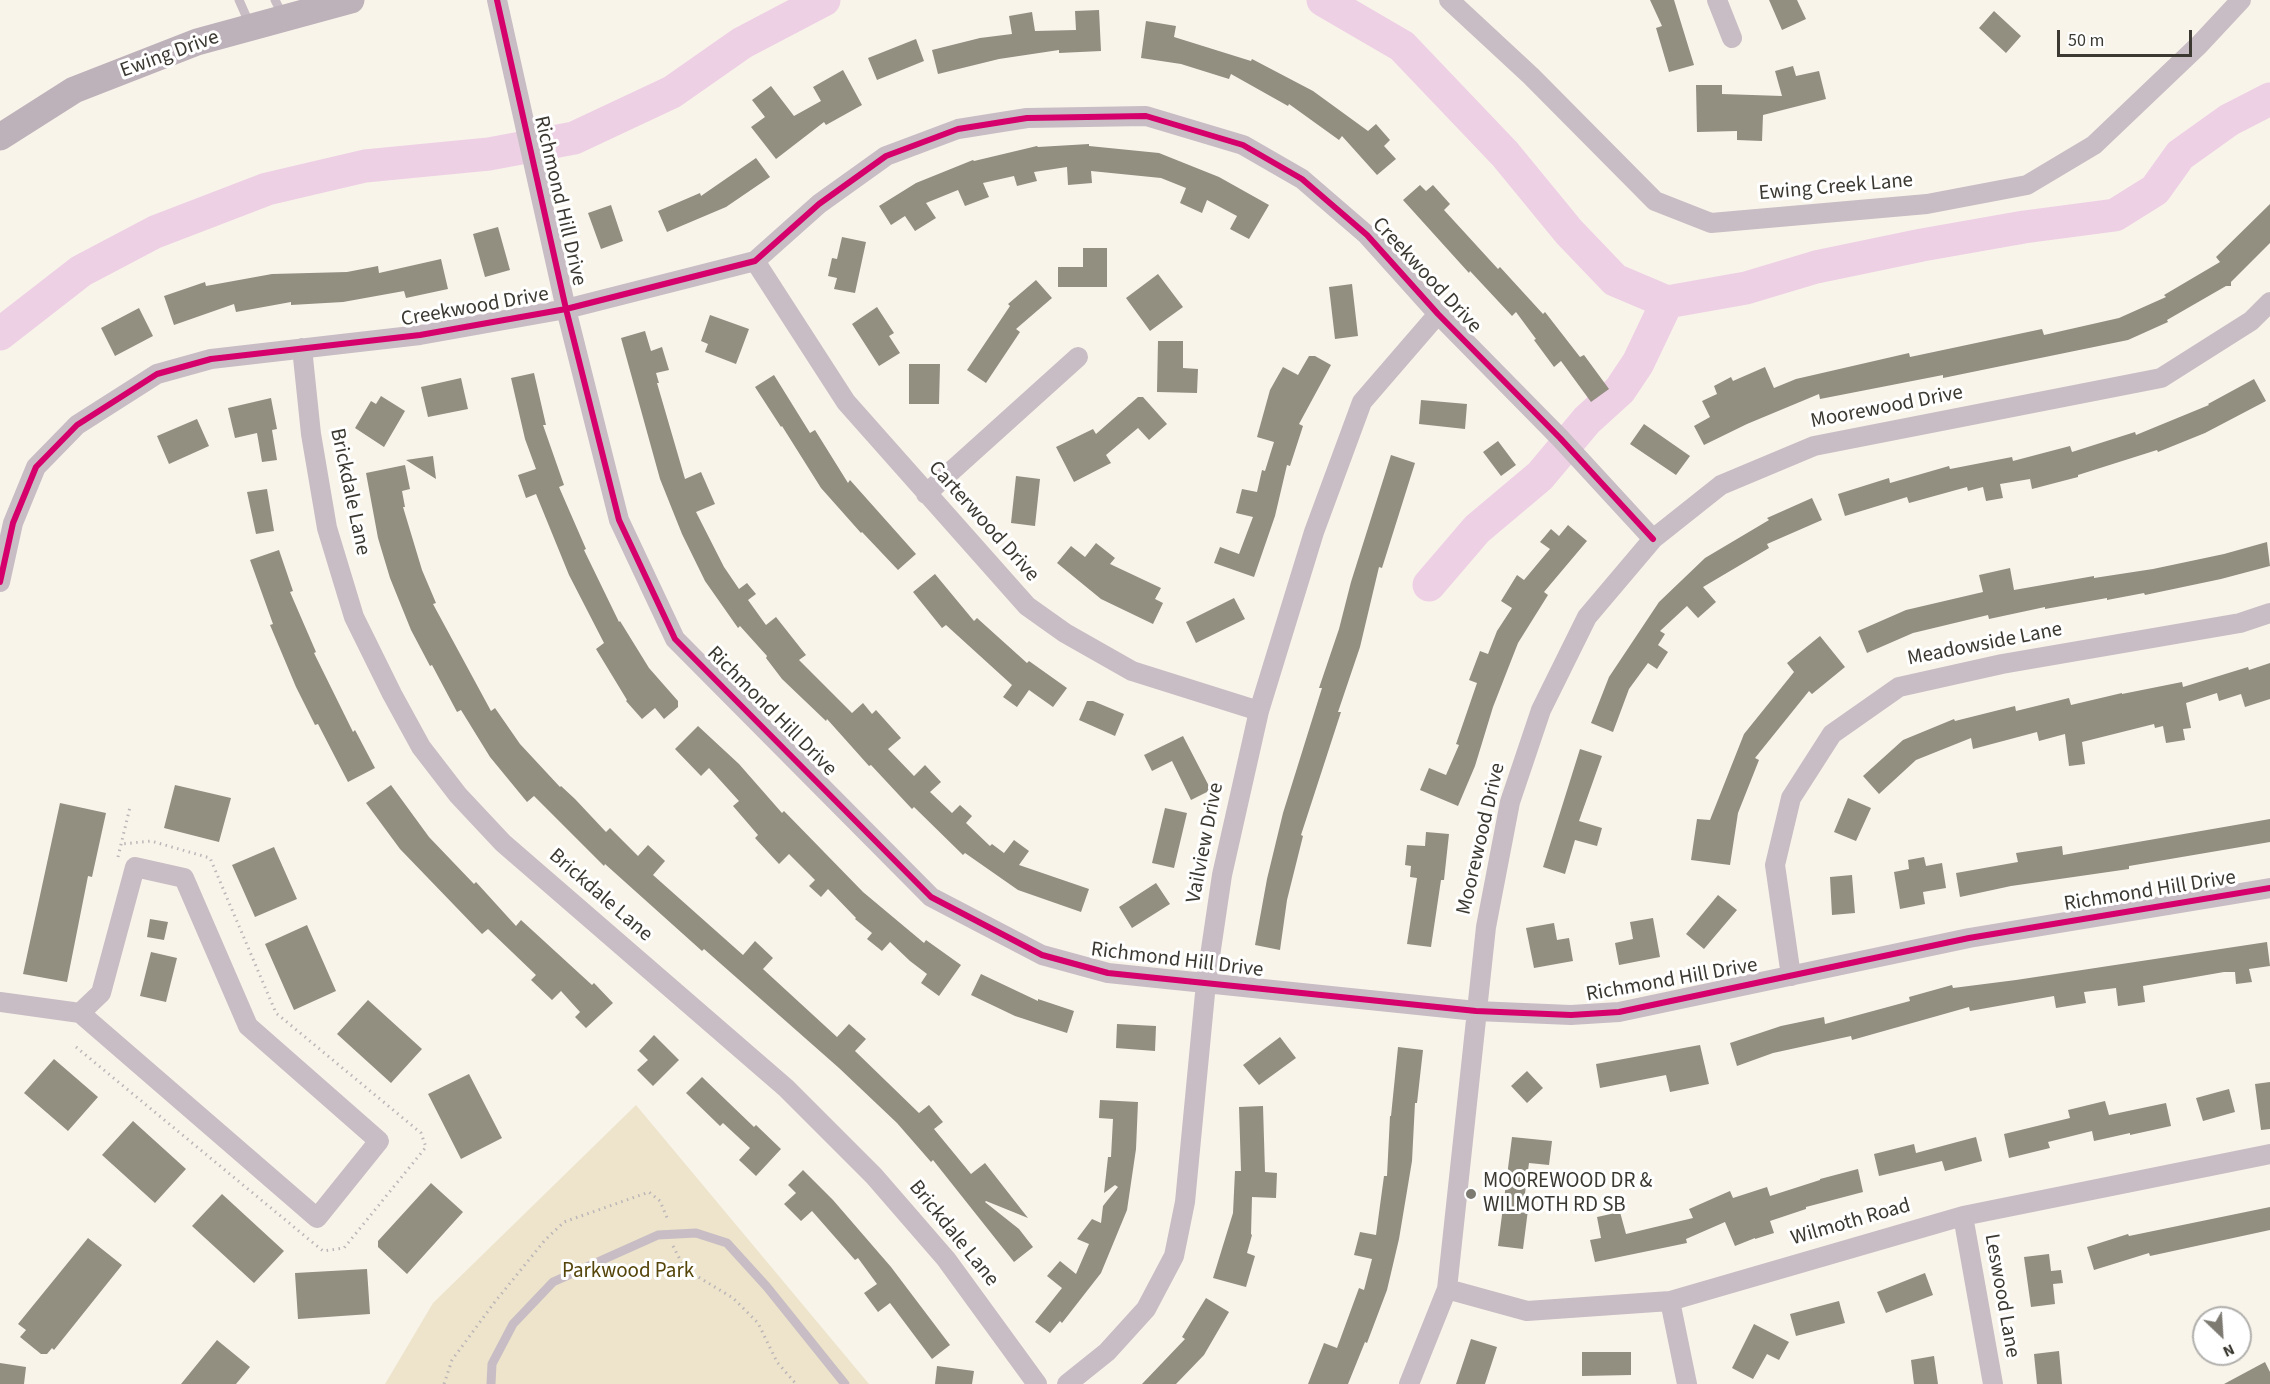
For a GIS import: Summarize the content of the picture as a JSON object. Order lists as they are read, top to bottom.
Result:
{
  "streets": {
    "main road": ["Ewing Drive"],
    "street": [
      "Ewing Creek Lane",
      "Richmond Hill Drive",
      "Creekwood Drive",
      "Moorewood Drive",
      "Brickdale Lane",
      "Carterwood Drive",
      "Meadowside Lane",
      "Vailview Drive",
      "Wilmoth Road",
      "Leswood Lane"
    ]
  },
  "crossings": [
    ["Richmond Hill Drive", "Creekwood Drive"],
    ["Richmond Hill Drive", "Moorewood Drive"],
    ["Richmond Hill Drive", "Meadowside Lane"],
    ["Richmond Hill Drive", "Vailview Drive"],
    ["Creekwood Drive", "Moorewood Drive"],
    ["Creekwood Drive", "Brickdale Lane"],
    ["Creekwood Drive", "Carterwood Drive"],
    ["Creekwood Drive", "Vailview Drive"],
    ["Moorewood Drive", "Wilmoth Road"],
    ["Carterwood Drive", "Vailview Drive"],
    ["Wilmoth Road", "Leswood Lane"]
  ],
  "parks": ["Parkwood Park"],
  "places": ["MOOREWOOD DR & WILMOTH RD SB"],
  "scale_bar": "50 m",
  "north": "bottom right"
}
